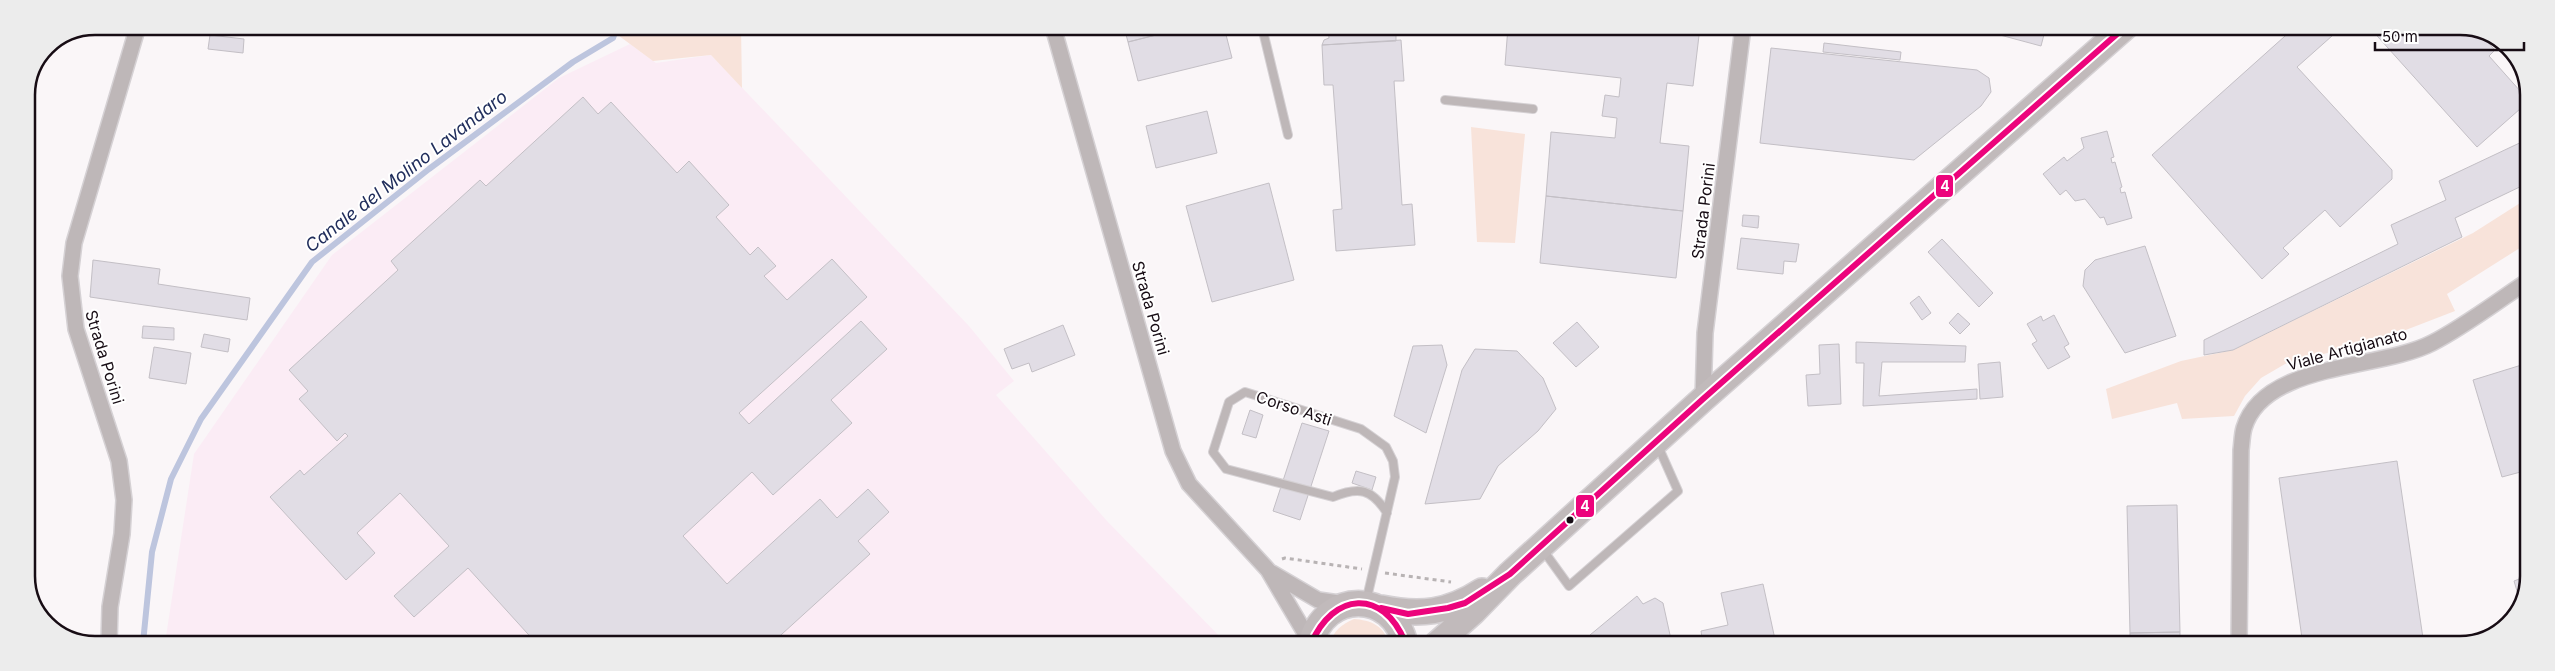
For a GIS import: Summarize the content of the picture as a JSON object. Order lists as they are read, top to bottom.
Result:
{
  "streets": {
    "street": ["Strada Porini", "Viale Artigianato"],
    "lane": ["Corso Asti"]
  },
  "crossings": [
    ["Strada Porini", "Corso Asti"]
  ],
  "water": ["Canale del Molino Lavandaro"],
  "lines": ["transit line 4"],
  "scale_bar": "50 m"
}
